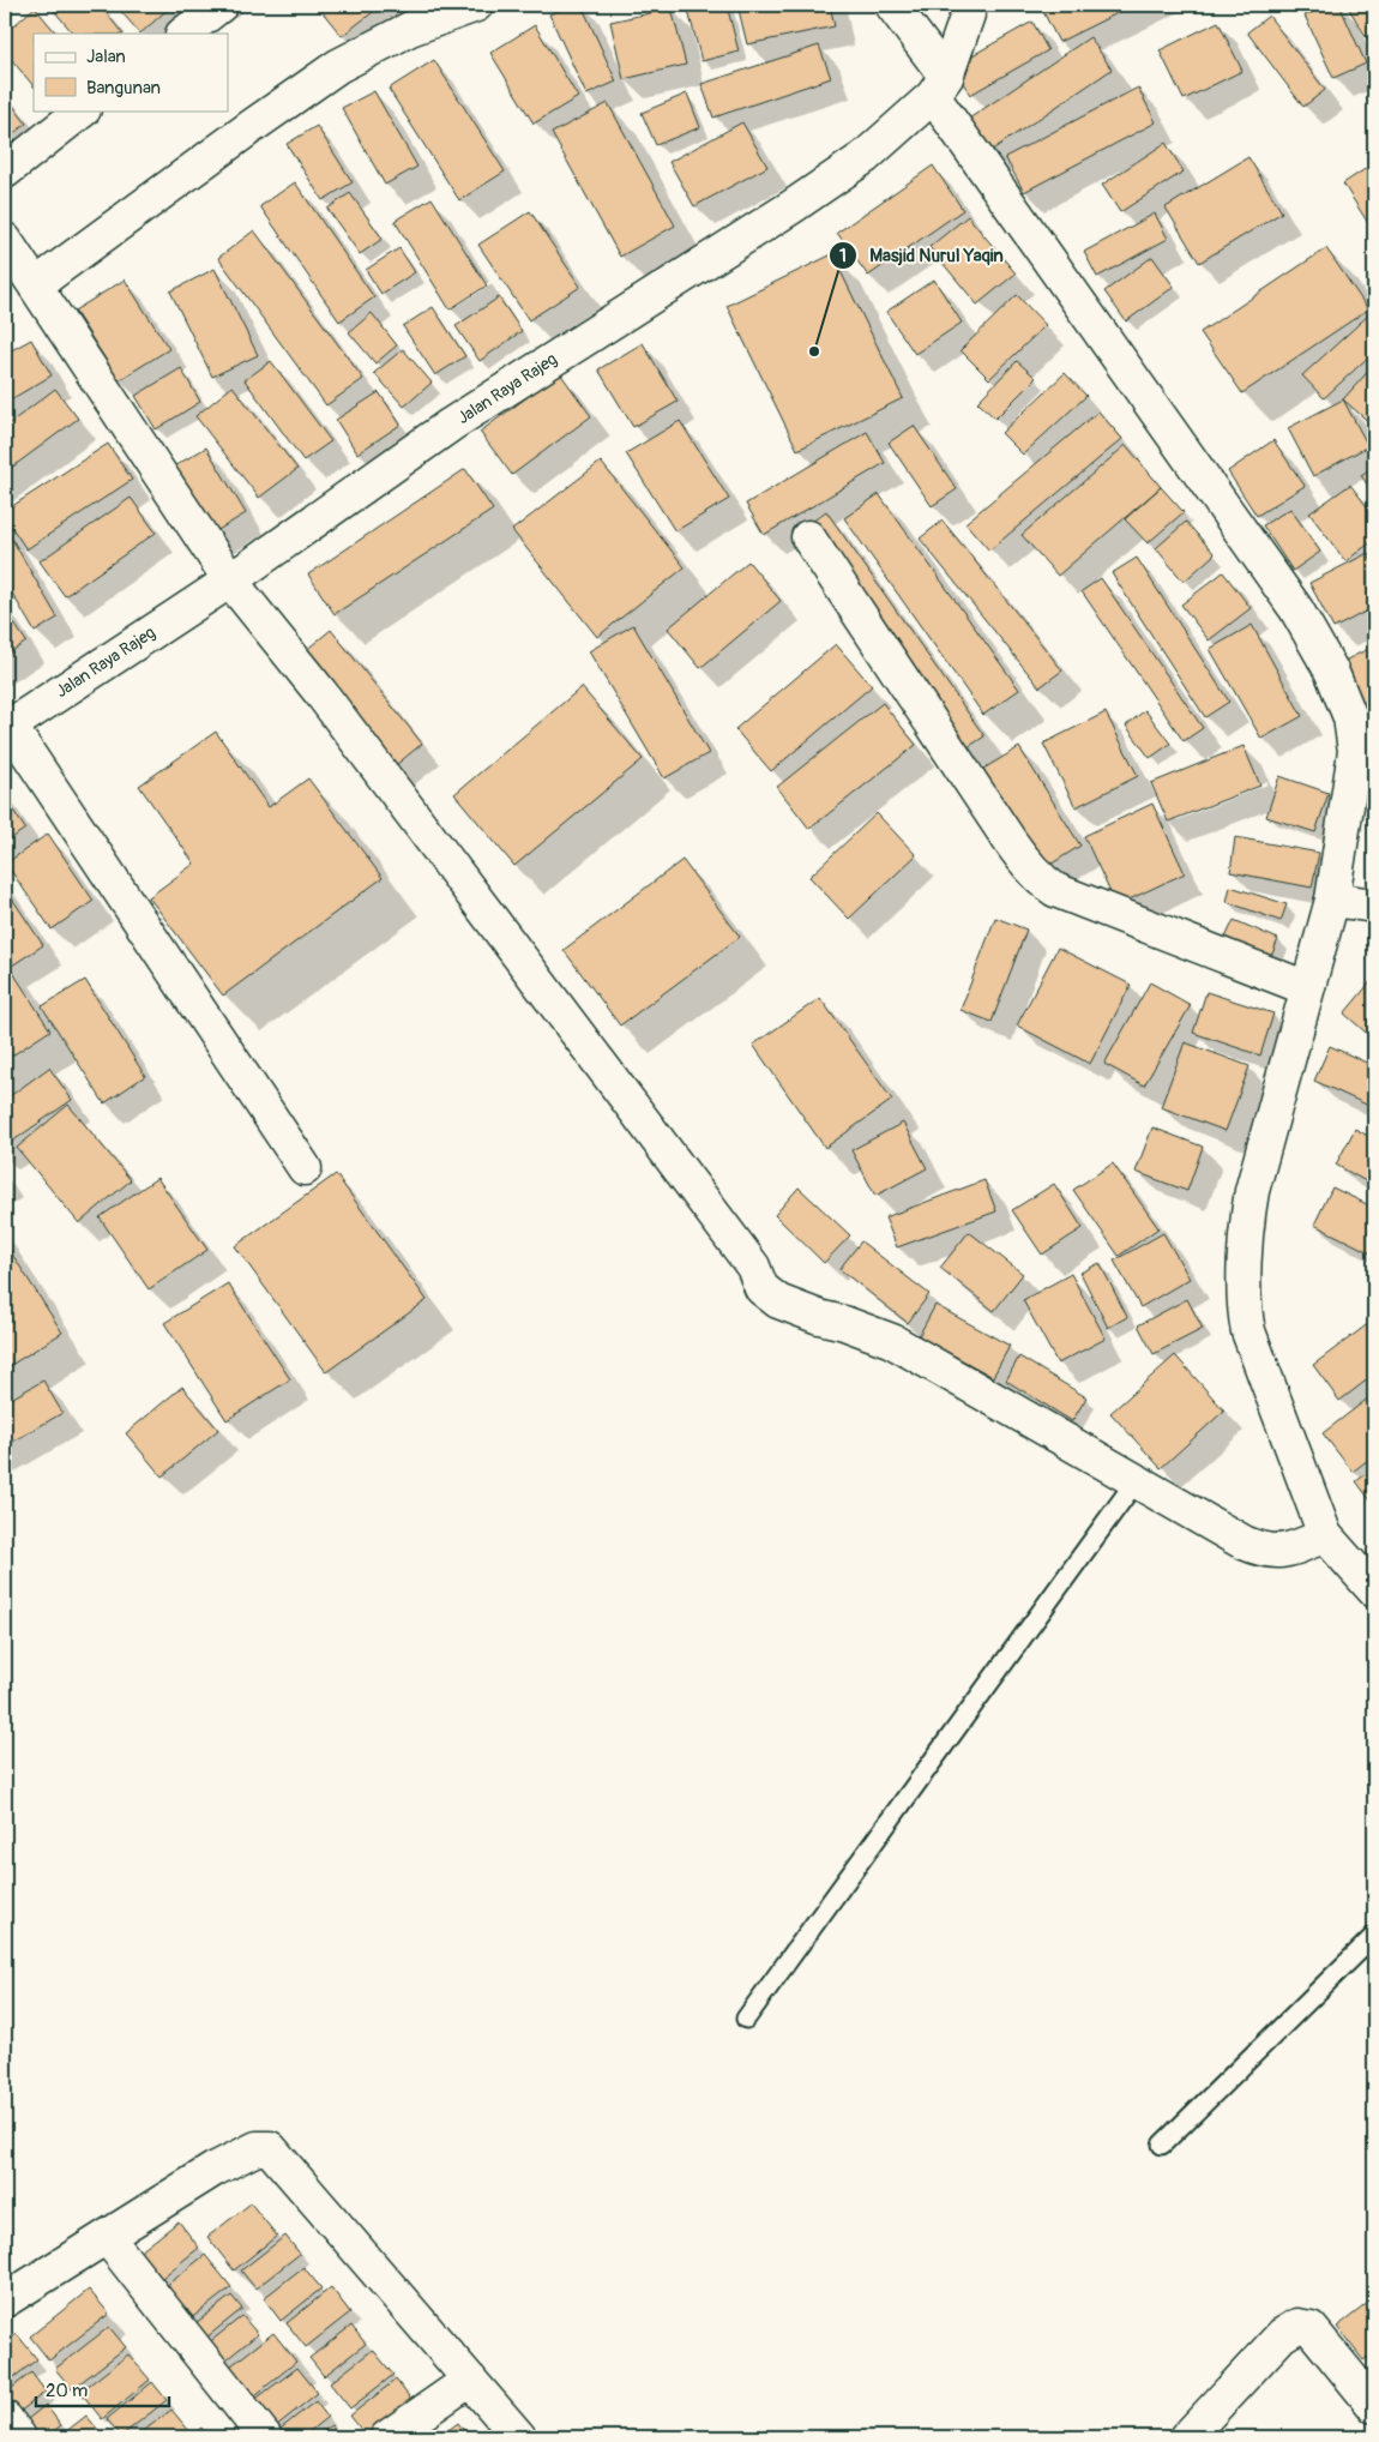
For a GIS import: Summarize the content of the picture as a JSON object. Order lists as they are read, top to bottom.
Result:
{
  "streets": {
    "street": ["Jalan Raya Rajeg"]
  },
  "places": ["Masjid Nurul Yaqin"],
  "legend": ["Jalan", "Bangunan"],
  "scale_bar": "20 m"
}
